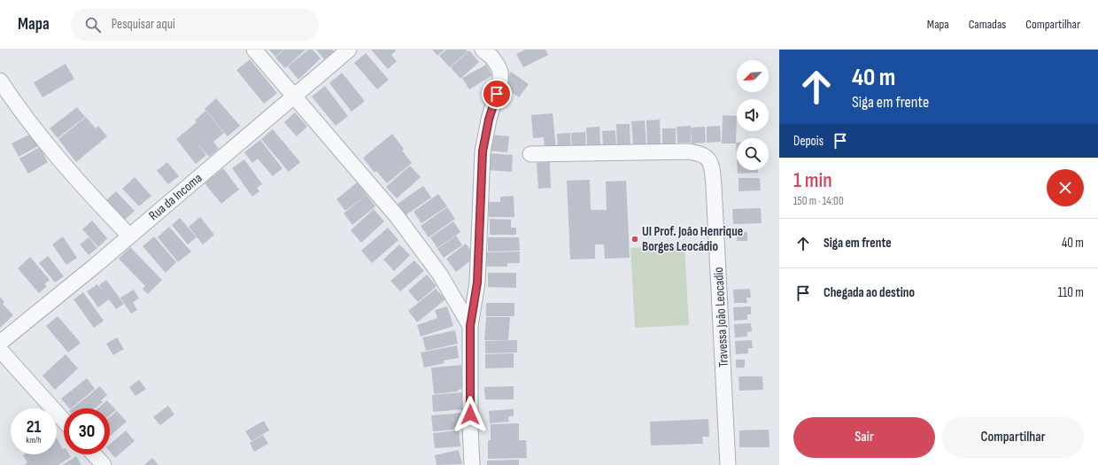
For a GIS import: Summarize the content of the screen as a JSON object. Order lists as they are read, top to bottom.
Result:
{
  "streets": {
    "street": ["Rua da Incoma", "Travessa João Leocadio"]
  },
  "places": ["UI Prof. João Henrique Borges Leocádio"],
  "north": "bottom left",
  "page": {
    "header": "Mapa",
    "search": "Pesquisar aqui",
    "nav": ["Mapa", "Camadas", "Compartilhar"],
    "turn": ["40 m", "Siga em frente"],
    "then": "Depois",
    "heading": ["1 min", "150 m · 14:00"],
    "list": [
      {
        "name": "Siga em frente",
        "value": "40 m"
      },
      {
        "name": "Chegada ao destino",
        "value": "110 m"
      }
    ],
    "speed": "21 km/h",
    "limit": "30",
    "buttons": ["Sair", "Compartilhar"]
  }
}
